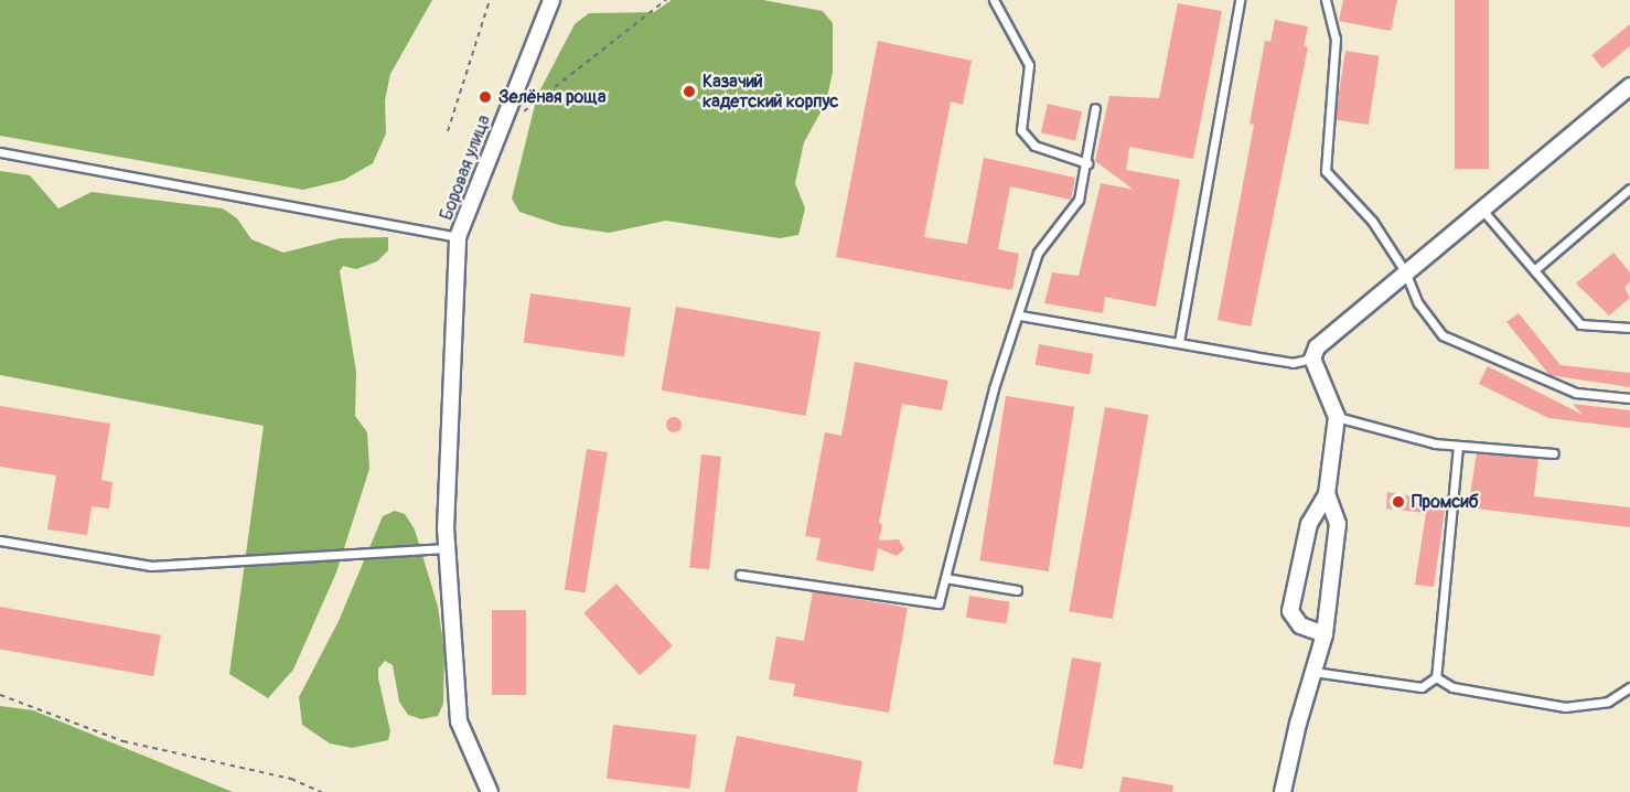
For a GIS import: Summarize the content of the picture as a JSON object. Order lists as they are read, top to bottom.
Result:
{
  "streets": {
    "street": ["Боровая улица"]
  },
  "places": ["Казачий кадетский корпус", "Зелёная роща", "Промсиб"]
}
